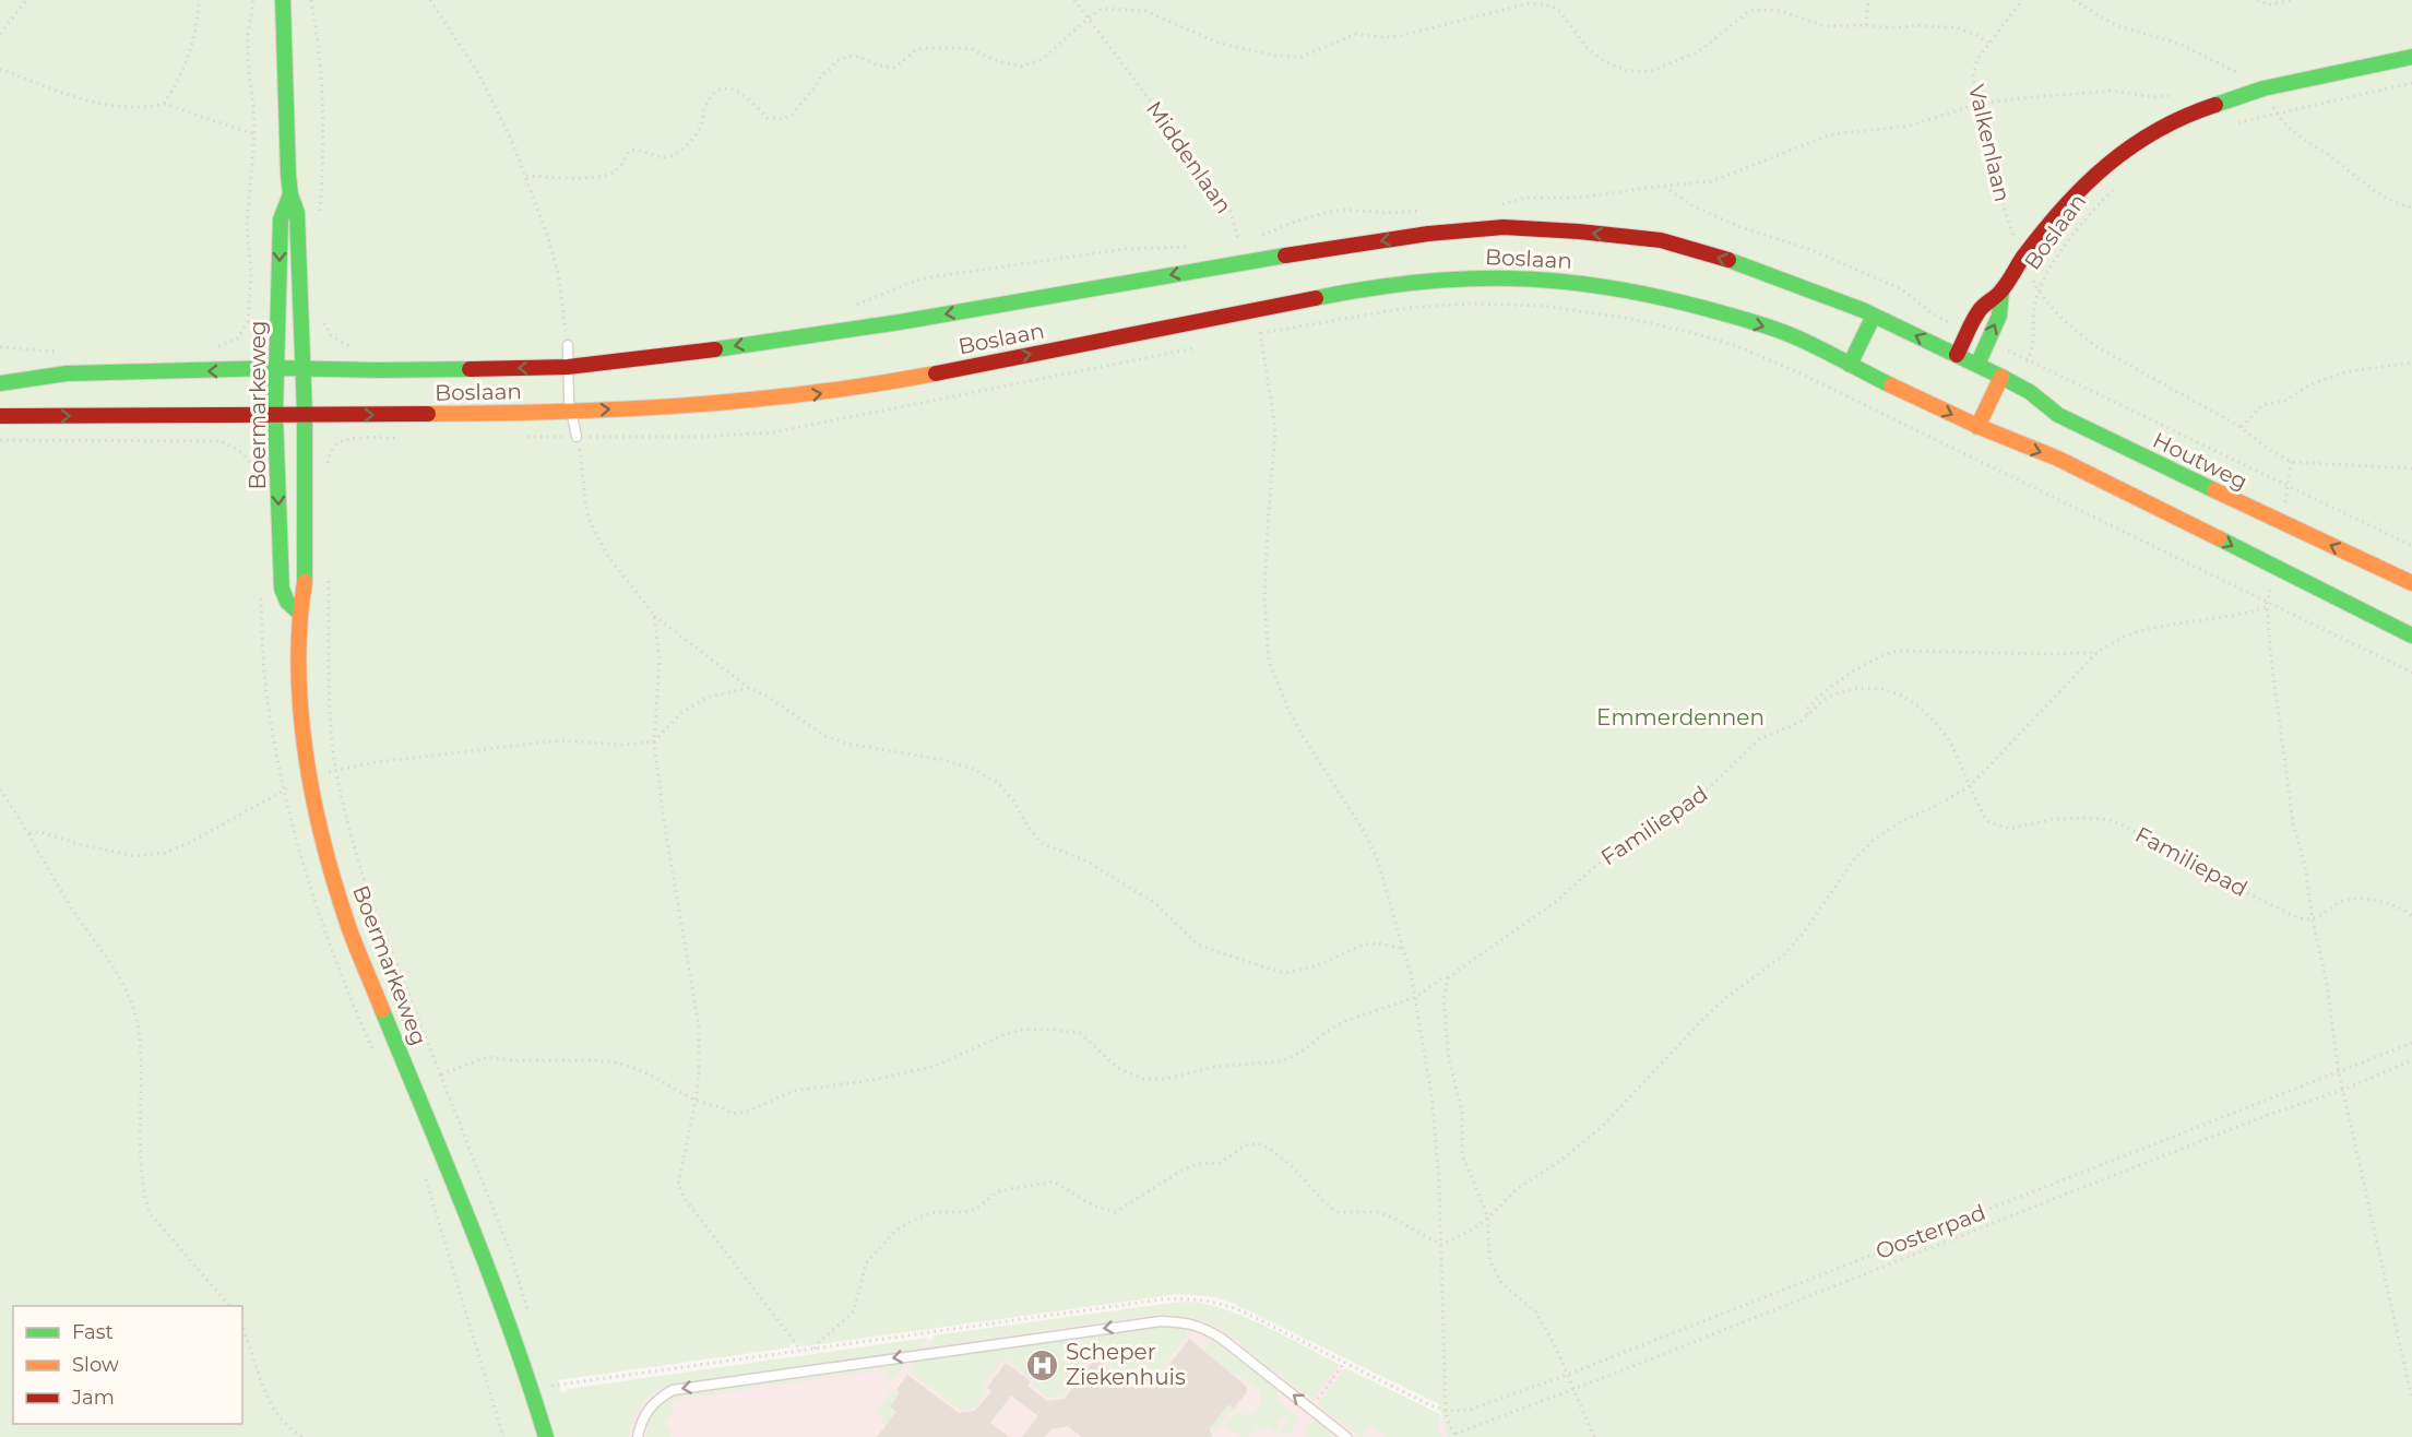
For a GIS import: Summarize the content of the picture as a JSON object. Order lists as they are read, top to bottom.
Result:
{
  "streets": {
    "main road": ["Boslaan", "Boermarkeweg", "Houtweg"],
    "path": [
      "Valkenlaan",
      "Middenlaan",
      "Familiepad",
      "Oosterpad"
    ]
  },
  "crossings": [
    ["Valkenlaan", "Boslaan"],
    ["Middenlaan", "Boslaan"],
    ["Boslaan", "Boermarkeweg"],
    ["Boslaan", "Houtweg"]
  ],
  "parks": ["Emmerdennen"],
  "places": {
    "hospital": ["Scheper Ziekenhuis"]
  },
  "legend": ["Fast", "Slow", "Jam"]
}
